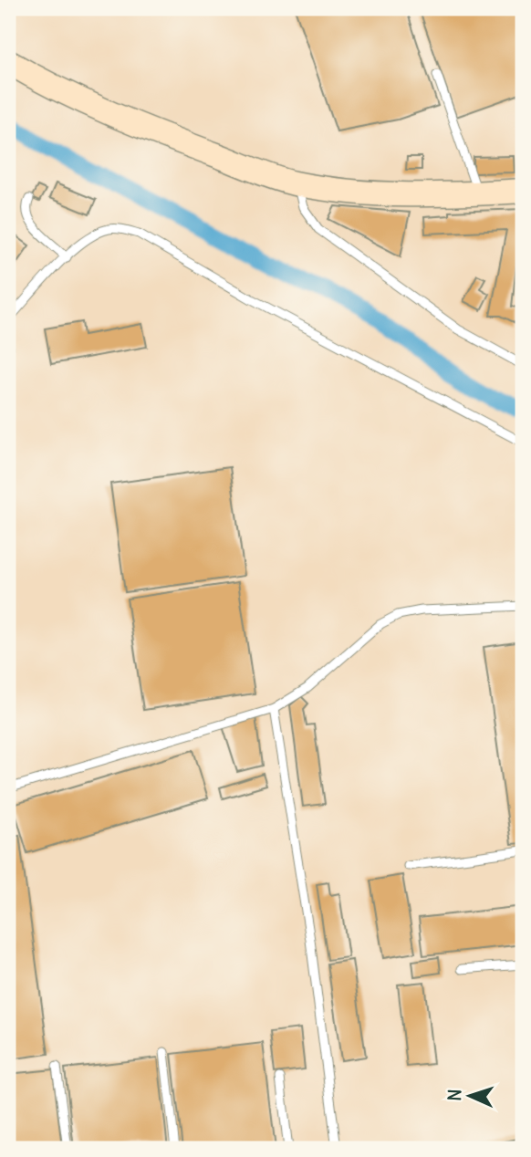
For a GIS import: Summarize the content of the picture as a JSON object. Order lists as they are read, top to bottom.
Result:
{
  "north": "left"
}
